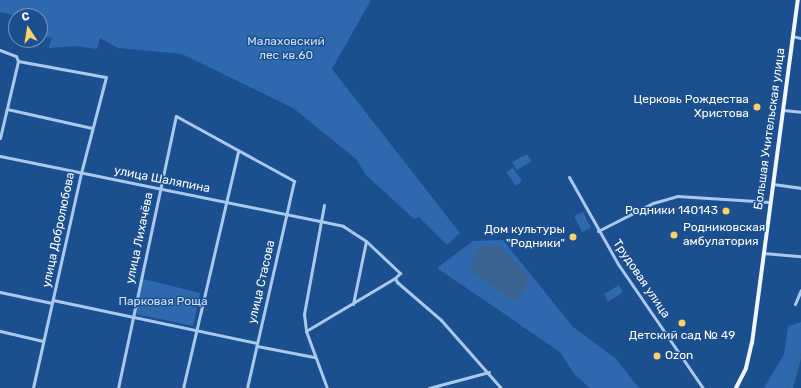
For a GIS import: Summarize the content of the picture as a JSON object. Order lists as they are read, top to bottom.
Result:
{
  "streets": {
    "main road": ["Большая Учительская улица"],
    "street": [
      "улица Шаляпина",
      "улица Добролюбова",
      "улица Лихачёва",
      "Трудовая улица",
      "улица Стасова"
    ]
  },
  "crossings": [
    ["улица Шаляпина", "улица Добролюбова"],
    ["улица Шаляпина", "улица Лихачёва"],
    ["улица Шаляпина", "улица Стасова"],
    ["улица Лихачёва", "улица Стасова"]
  ],
  "parks": ["Малаховский лес кв.60", "Парковая Роща"],
  "places": [
    "Церковь Рождества Христова",
    "Родники 140143",
    "Родниковская амбулатория",
    "Дом культуры \"Родники\"",
    "Детский сад № 49",
    "Ozon"
  ],
  "north": "top"
}
